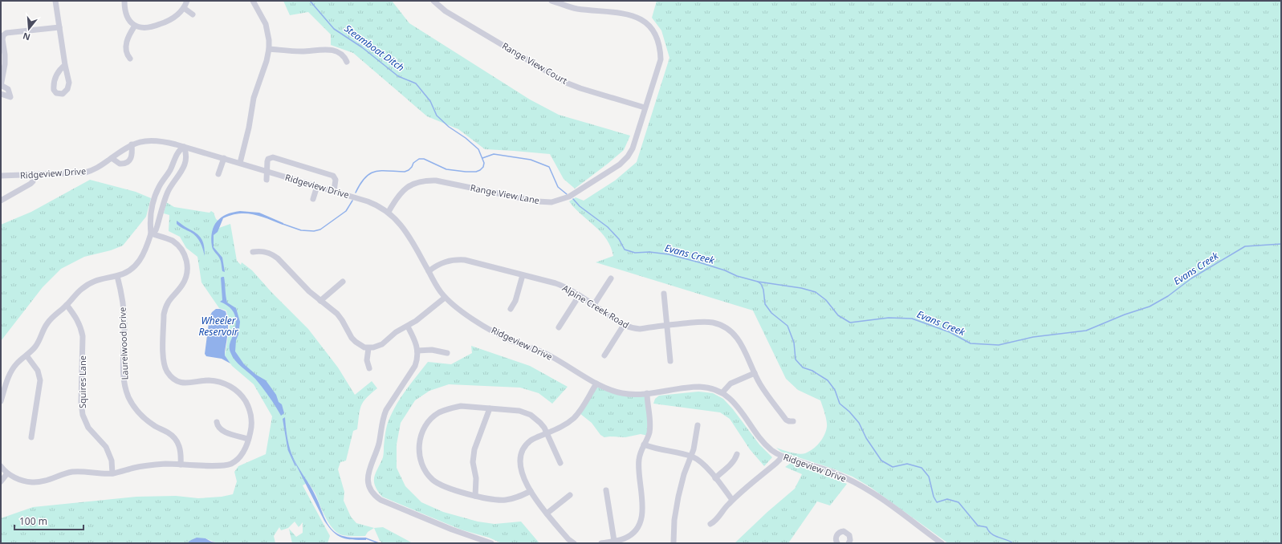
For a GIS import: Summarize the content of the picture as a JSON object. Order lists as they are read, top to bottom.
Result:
{
  "streets": {
    "street": [
      "Range View Court",
      "Ridgeview Drive",
      "Range View Lane",
      "Alpine Creek Road",
      "Laurelwood Drive",
      "Squires Lane"
    ]
  },
  "crossings": [
    ["Range View Court", "Range View Lane"],
    ["Ridgeview Drive", "Range View Lane"],
    ["Ridgeview Drive", "Alpine Creek Road"]
  ],
  "water": ["Steamboat Ditch", "Evans Creek", "Wheeler Reservoir"],
  "scale_bar": "100 m",
  "north": "bottom"
}
